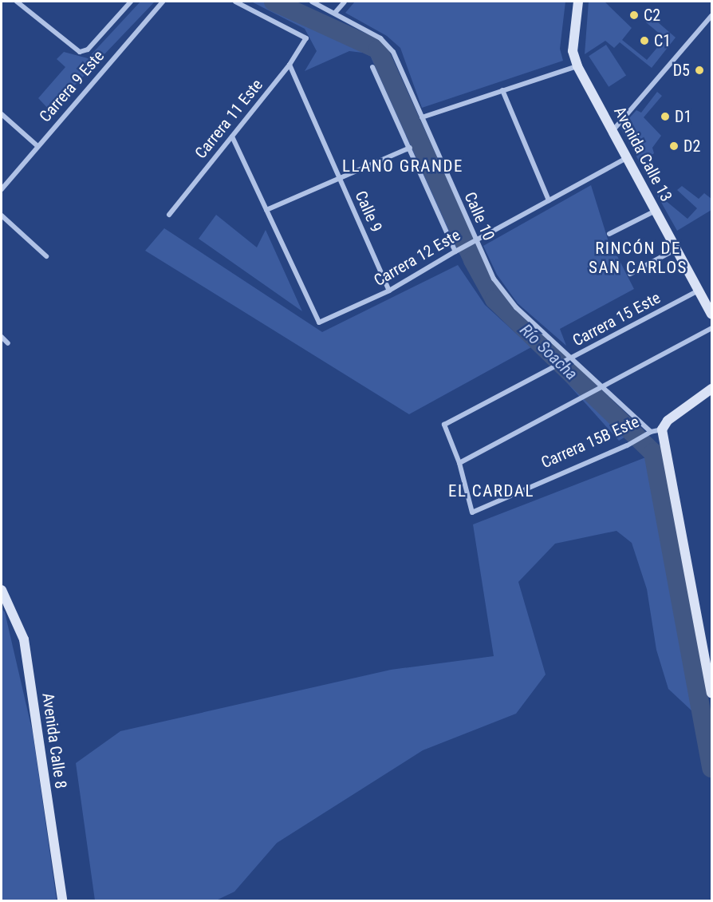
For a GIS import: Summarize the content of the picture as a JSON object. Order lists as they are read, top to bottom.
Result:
{
  "streets": {
    "main road": ["Avenida Calle 13", "Carrera 15B Este", "Avenida Calle 8"],
    "street": [
      "Carrera 9 Este",
      "Carrera 11 Este",
      "Calle 9",
      "Calle 10",
      "Carrera 12 Este",
      "Carrera 15 Este"
    ]
  },
  "crossings": [
    ["Carrera 11 Este", "Calle 9"],
    ["Avenida Calle 13", "Carrera 12 Este"],
    ["Avenida Calle 13", "Carrera 15 Este"],
    ["Calle 9", "Carrera 12 Este"],
    ["Calle 10", "Carrera 12 Este"],
    ["Calle 10", "Carrera 15 Este"],
    ["Calle 10", "Carrera 15B Este"],
    ["Carrera 15 Este", "Carrera 15B Este"]
  ],
  "districts": ["LLANO GRANDE", "RINCÓN DE SAN CARLOS", "EL CARDAL"],
  "water": ["Río Soacha"],
  "places": [
    "C2",
    "C1",
    "D5",
    "D1",
    "D2"
  ]
}
